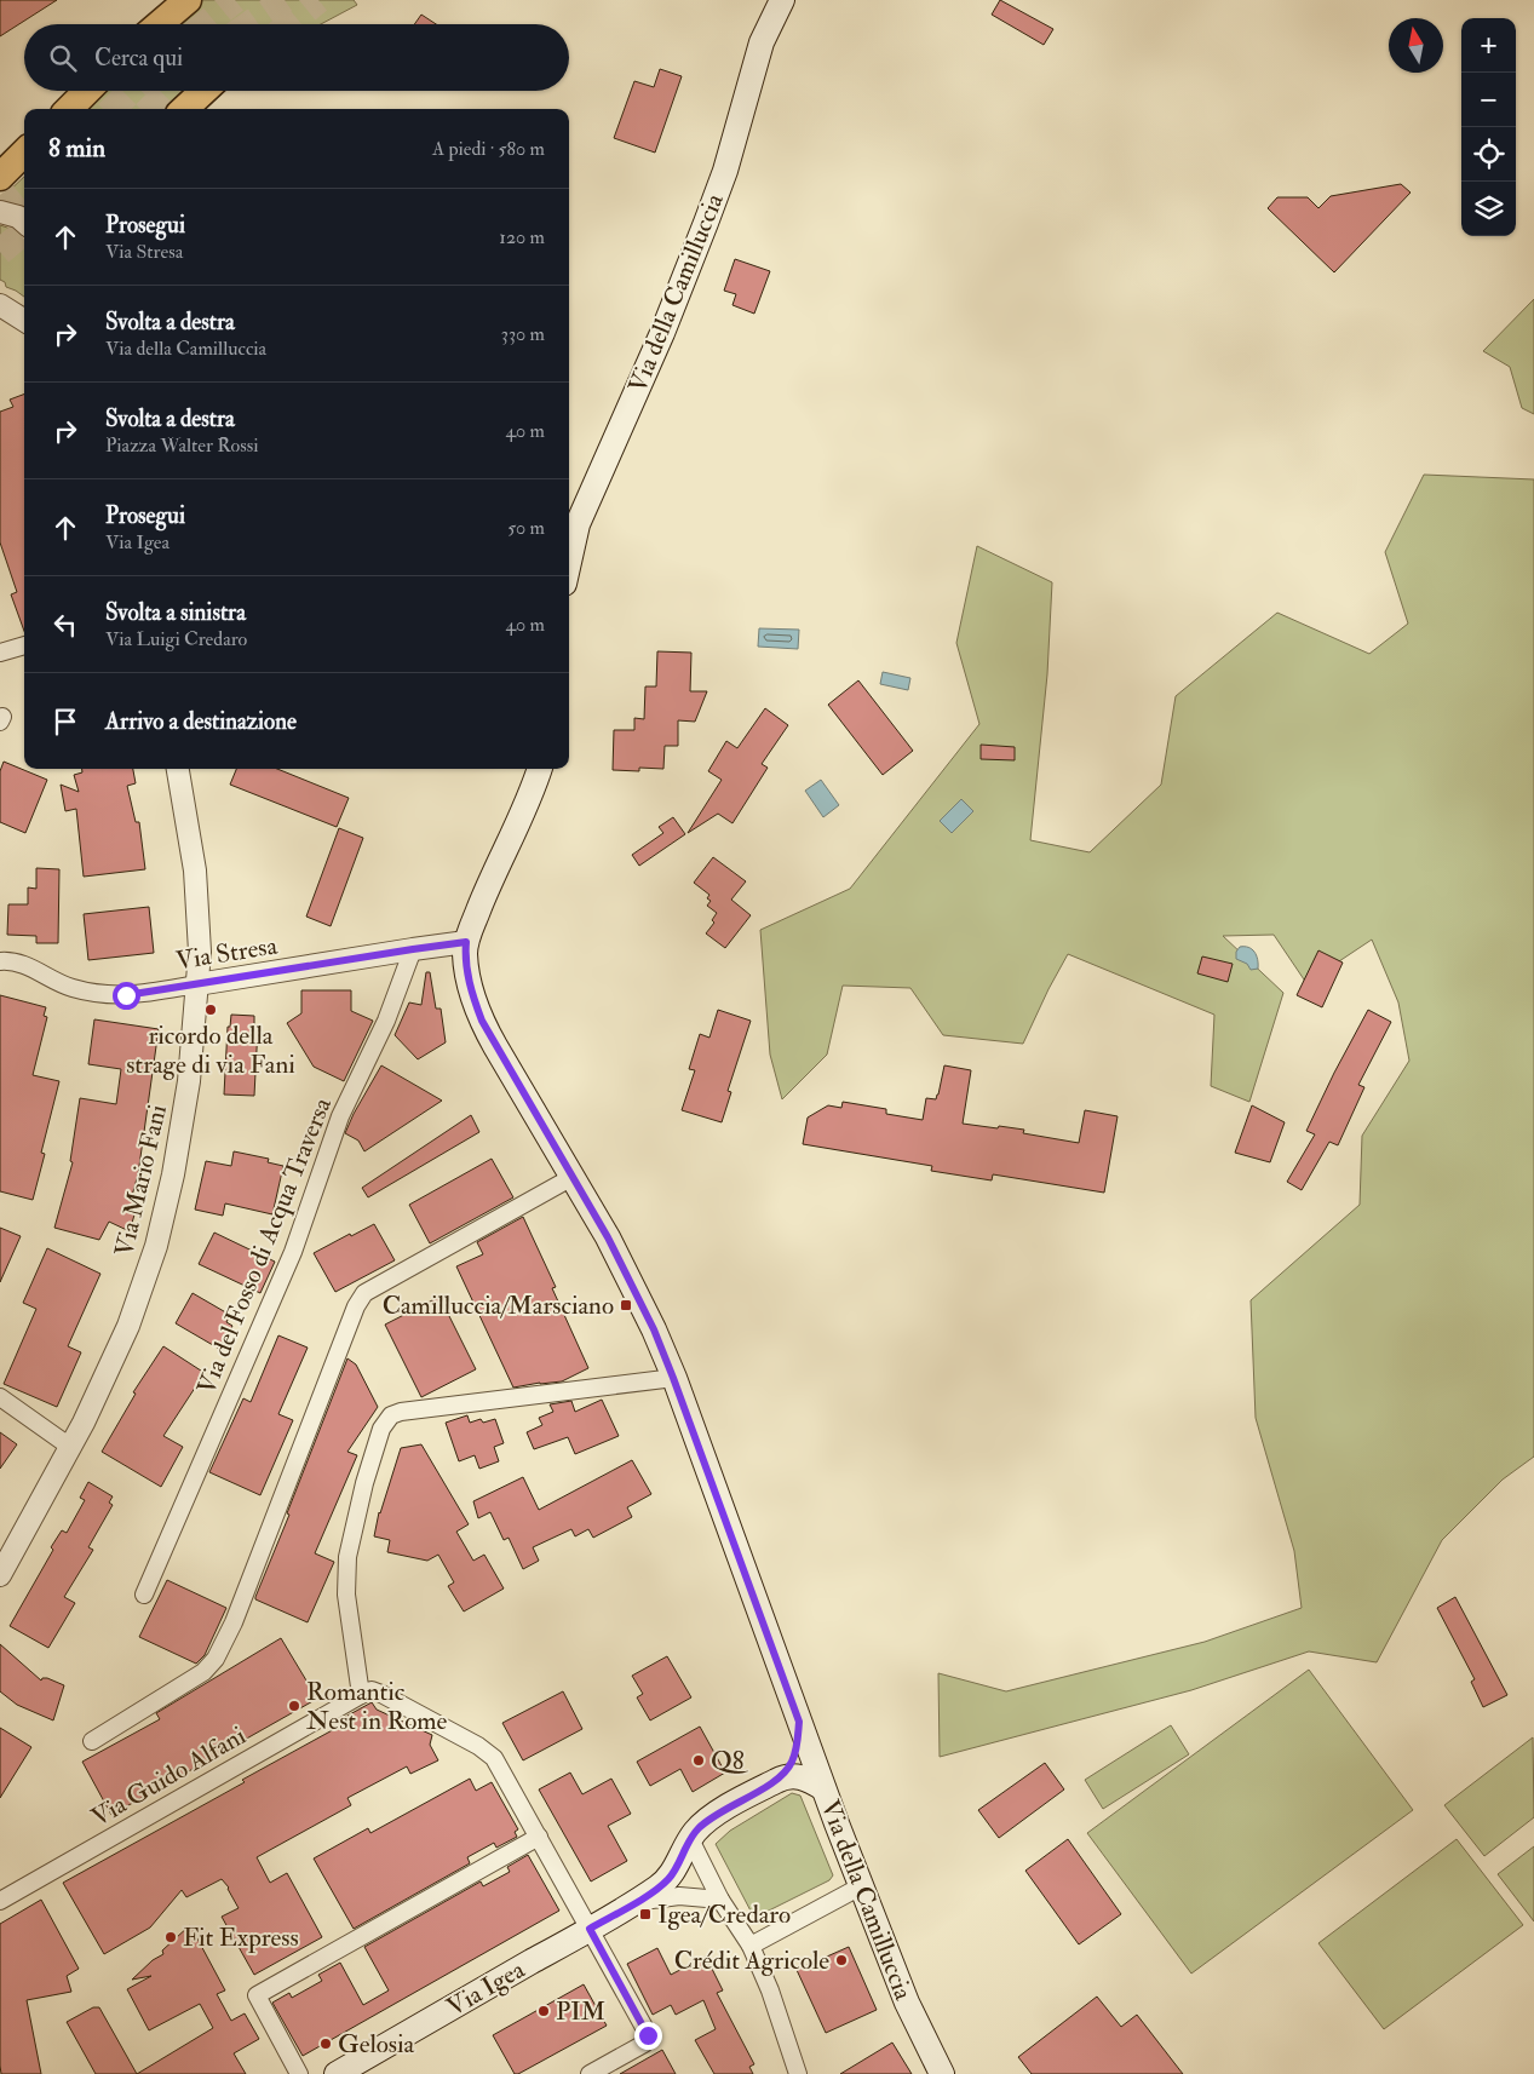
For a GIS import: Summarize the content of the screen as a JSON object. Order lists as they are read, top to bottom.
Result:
{
  "streets": {
    "main road": ["Via della Camilluccia", "Via Igea"],
    "street": [
      "Via Stresa",
      "Via Mario Fani",
      "Via del Fosso di Acqua Traversa",
      "Via Guido Alfani"
    ]
  },
  "crossings": [
    ["Via della Camilluccia", "Via Stresa"],
    ["Via della Camilluccia", "Via Igea"],
    ["Via Stresa", "Via Mario Fani"],
    ["Via Stresa", "Via del Fosso di Acqua Traversa"]
  ],
  "places": {
    "other": [
      "ricordo della strage di via Fani",
      "Romantic Nest in Rome",
      "Q8",
      "Fit Express",
      "Crédit Agricole",
      "PIM",
      "Gelosia"
    ],
    "transit": ["Camilluccia/Marsciano", "Igea/Credaro"]
  },
  "north": "top",
  "page": {
    "map_buttons": ["+", "−"],
    "search": "Cerca qui",
    "heading": ["8 min", "A piedi · 580 m"],
    "list": [
      ["Prosegui", "Via Stresa", "120 m"],
      ["Svolta a destra", "Via della Camilluccia", "330 m"],
      ["Svolta a destra", "Piazza Walter Rossi", "40 m"],
      ["Prosegui", "Via Igea", "50 m"],
      ["Svolta a sinistra", "Via Luigi Credaro", "40 m"],
      "Arrivo a destinazione"
    ]
  }
}
